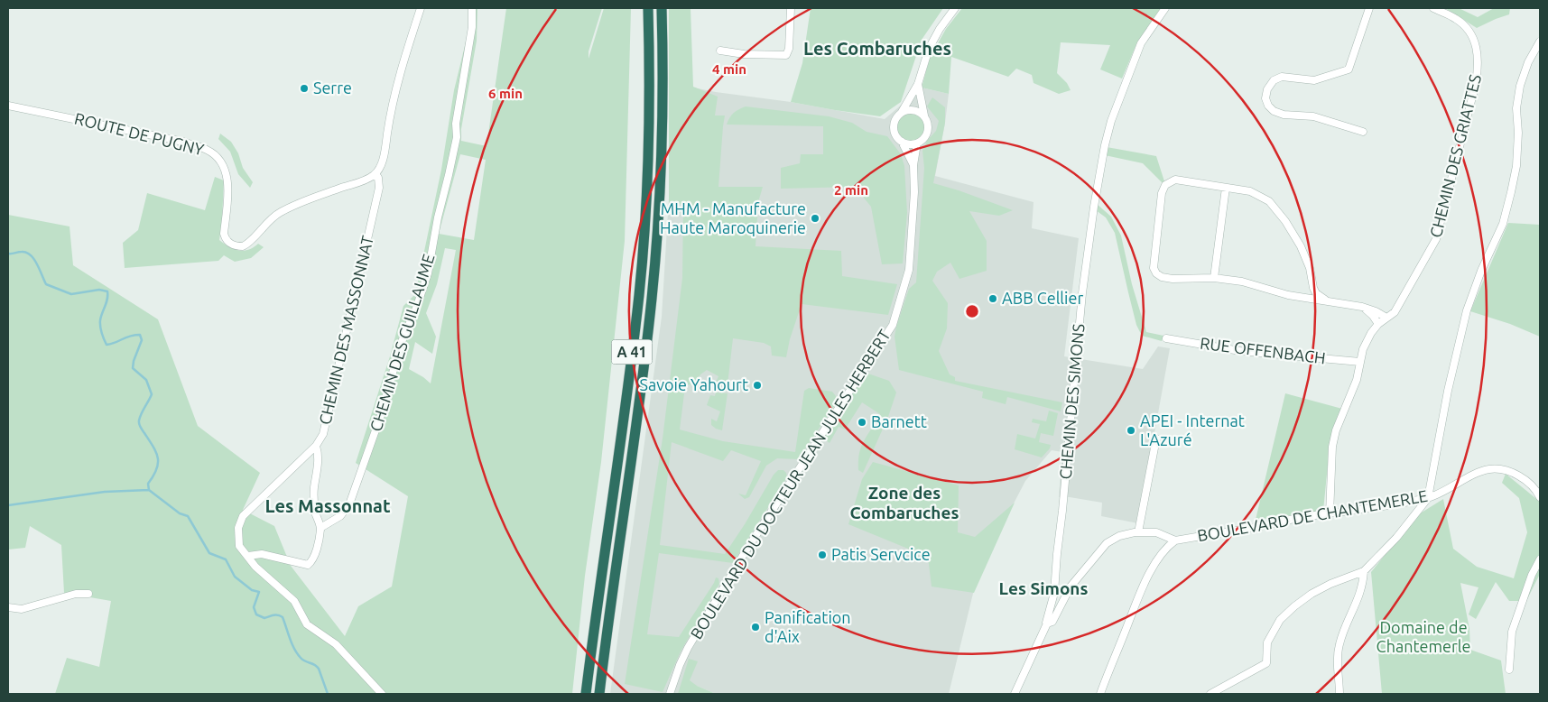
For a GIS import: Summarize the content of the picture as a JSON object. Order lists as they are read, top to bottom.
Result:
{
  "streets": {
    "highway": ["A 41"],
    "street": [
      "ROUTE DE PUGNY",
      "CHEMIN DES GRIATTES",
      "CHEMIN DES MASSONNAT",
      "CHEMIN DES GUILLAUME",
      "RUE OFFENBACH",
      "CHEMIN DES SIMONS",
      "BOULEVARD DU DOCTEUR JEAN JULES HERBERT",
      "BOULEVARD DE CHANTEMERLE"
    ]
  },
  "crossings": [
    ["ROUTE DE PUGNY", "CHEMIN DES MASSONNAT"],
    ["CHEMIN DES GRIATTES", "RUE OFFENBACH"],
    ["CHEMIN DES GRIATTES", "BOULEVARD DE CHANTEMERLE"]
  ],
  "districts": [
    "Les Combaruches",
    "Zone des Combaruches",
    "Les Massonnat",
    "Les Simons"
  ],
  "parks": ["Domaine de Chantemerle"],
  "places": [
    "Serre",
    "MHM - Manufacture Haute Maroquinerie",
    "ABB Cellier",
    "Savoie Yahourt",
    "Barnett",
    "APEI - Internat L'Azuré",
    "Patis Servcice",
    "Panification d'Aix"
  ],
  "rings": ["4 min", "6 min", "2 min"]
}
